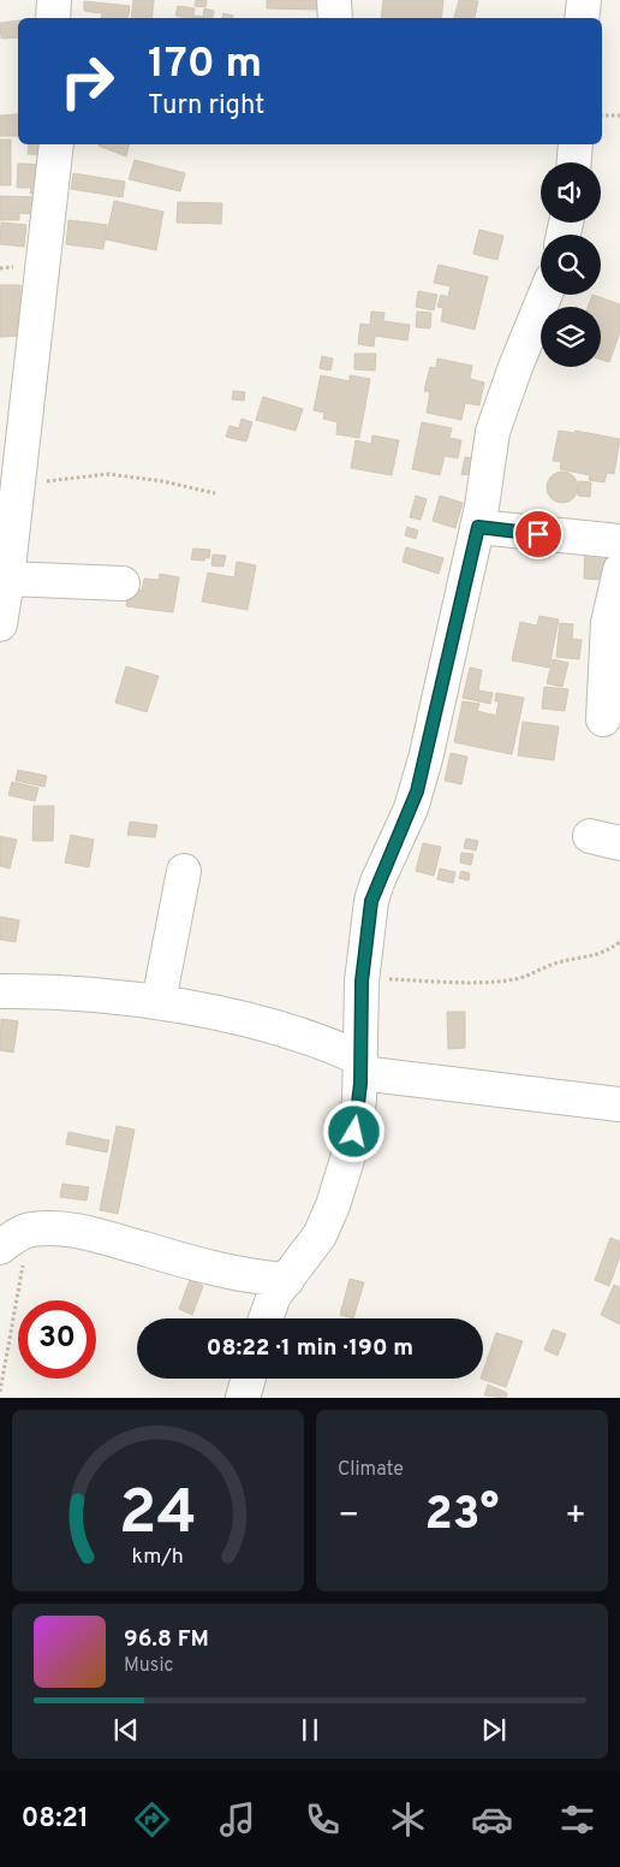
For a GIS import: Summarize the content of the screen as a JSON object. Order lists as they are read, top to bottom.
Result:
{
  "page": {
    "turn": ["170 m", "Turn right"],
    "limit": "30",
    "trip": "08:22 · 1 min · 190 m",
    "tile": "Climate",
    "heat": ["−", "23°", "+"],
    "song": ["96.8 FM", "Music"],
    "tabs": "08:21",
    "gauge": ["24", "km/h"]
  }
}
